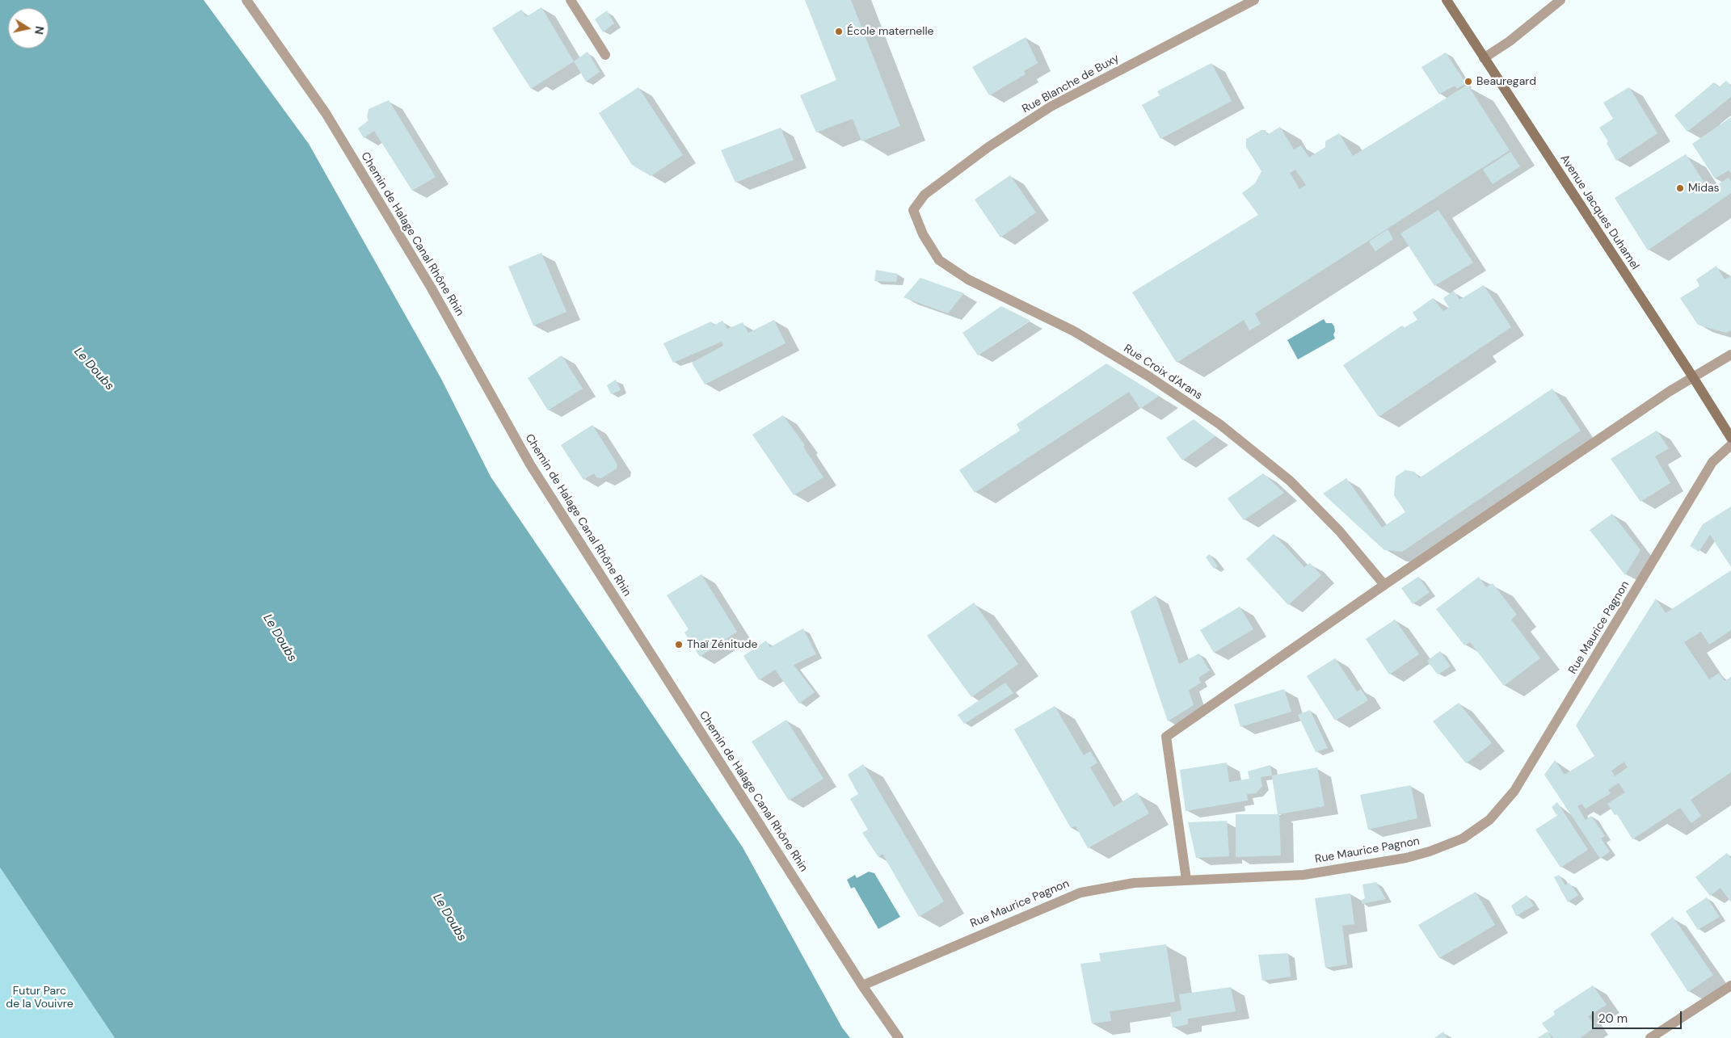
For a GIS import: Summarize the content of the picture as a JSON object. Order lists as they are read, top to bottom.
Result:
{
  "streets": {
    "main road": ["Avenue Jacques Duhamel"],
    "street": [
      "Rue Blanche de Buxy",
      "Chemin de Halage Canal Rhône Rhin",
      "Rue Croix d'Arans",
      "Rue Maurice Pagnon"
    ]
  },
  "crossings": [
    ["Rue Blanche de Buxy", "Rue Croix d'Arans"],
    ["Chemin de Halage Canal Rhône Rhin", "Rue Maurice Pagnon"]
  ],
  "water": ["Le Doubs"],
  "parks": ["Futur Parc de la Vouivre"],
  "places": [
    "École maternelle",
    "Beauregard",
    "Midas",
    "Thaï Zénitude"
  ],
  "scale_bar": "20 m",
  "north": "right"
}
